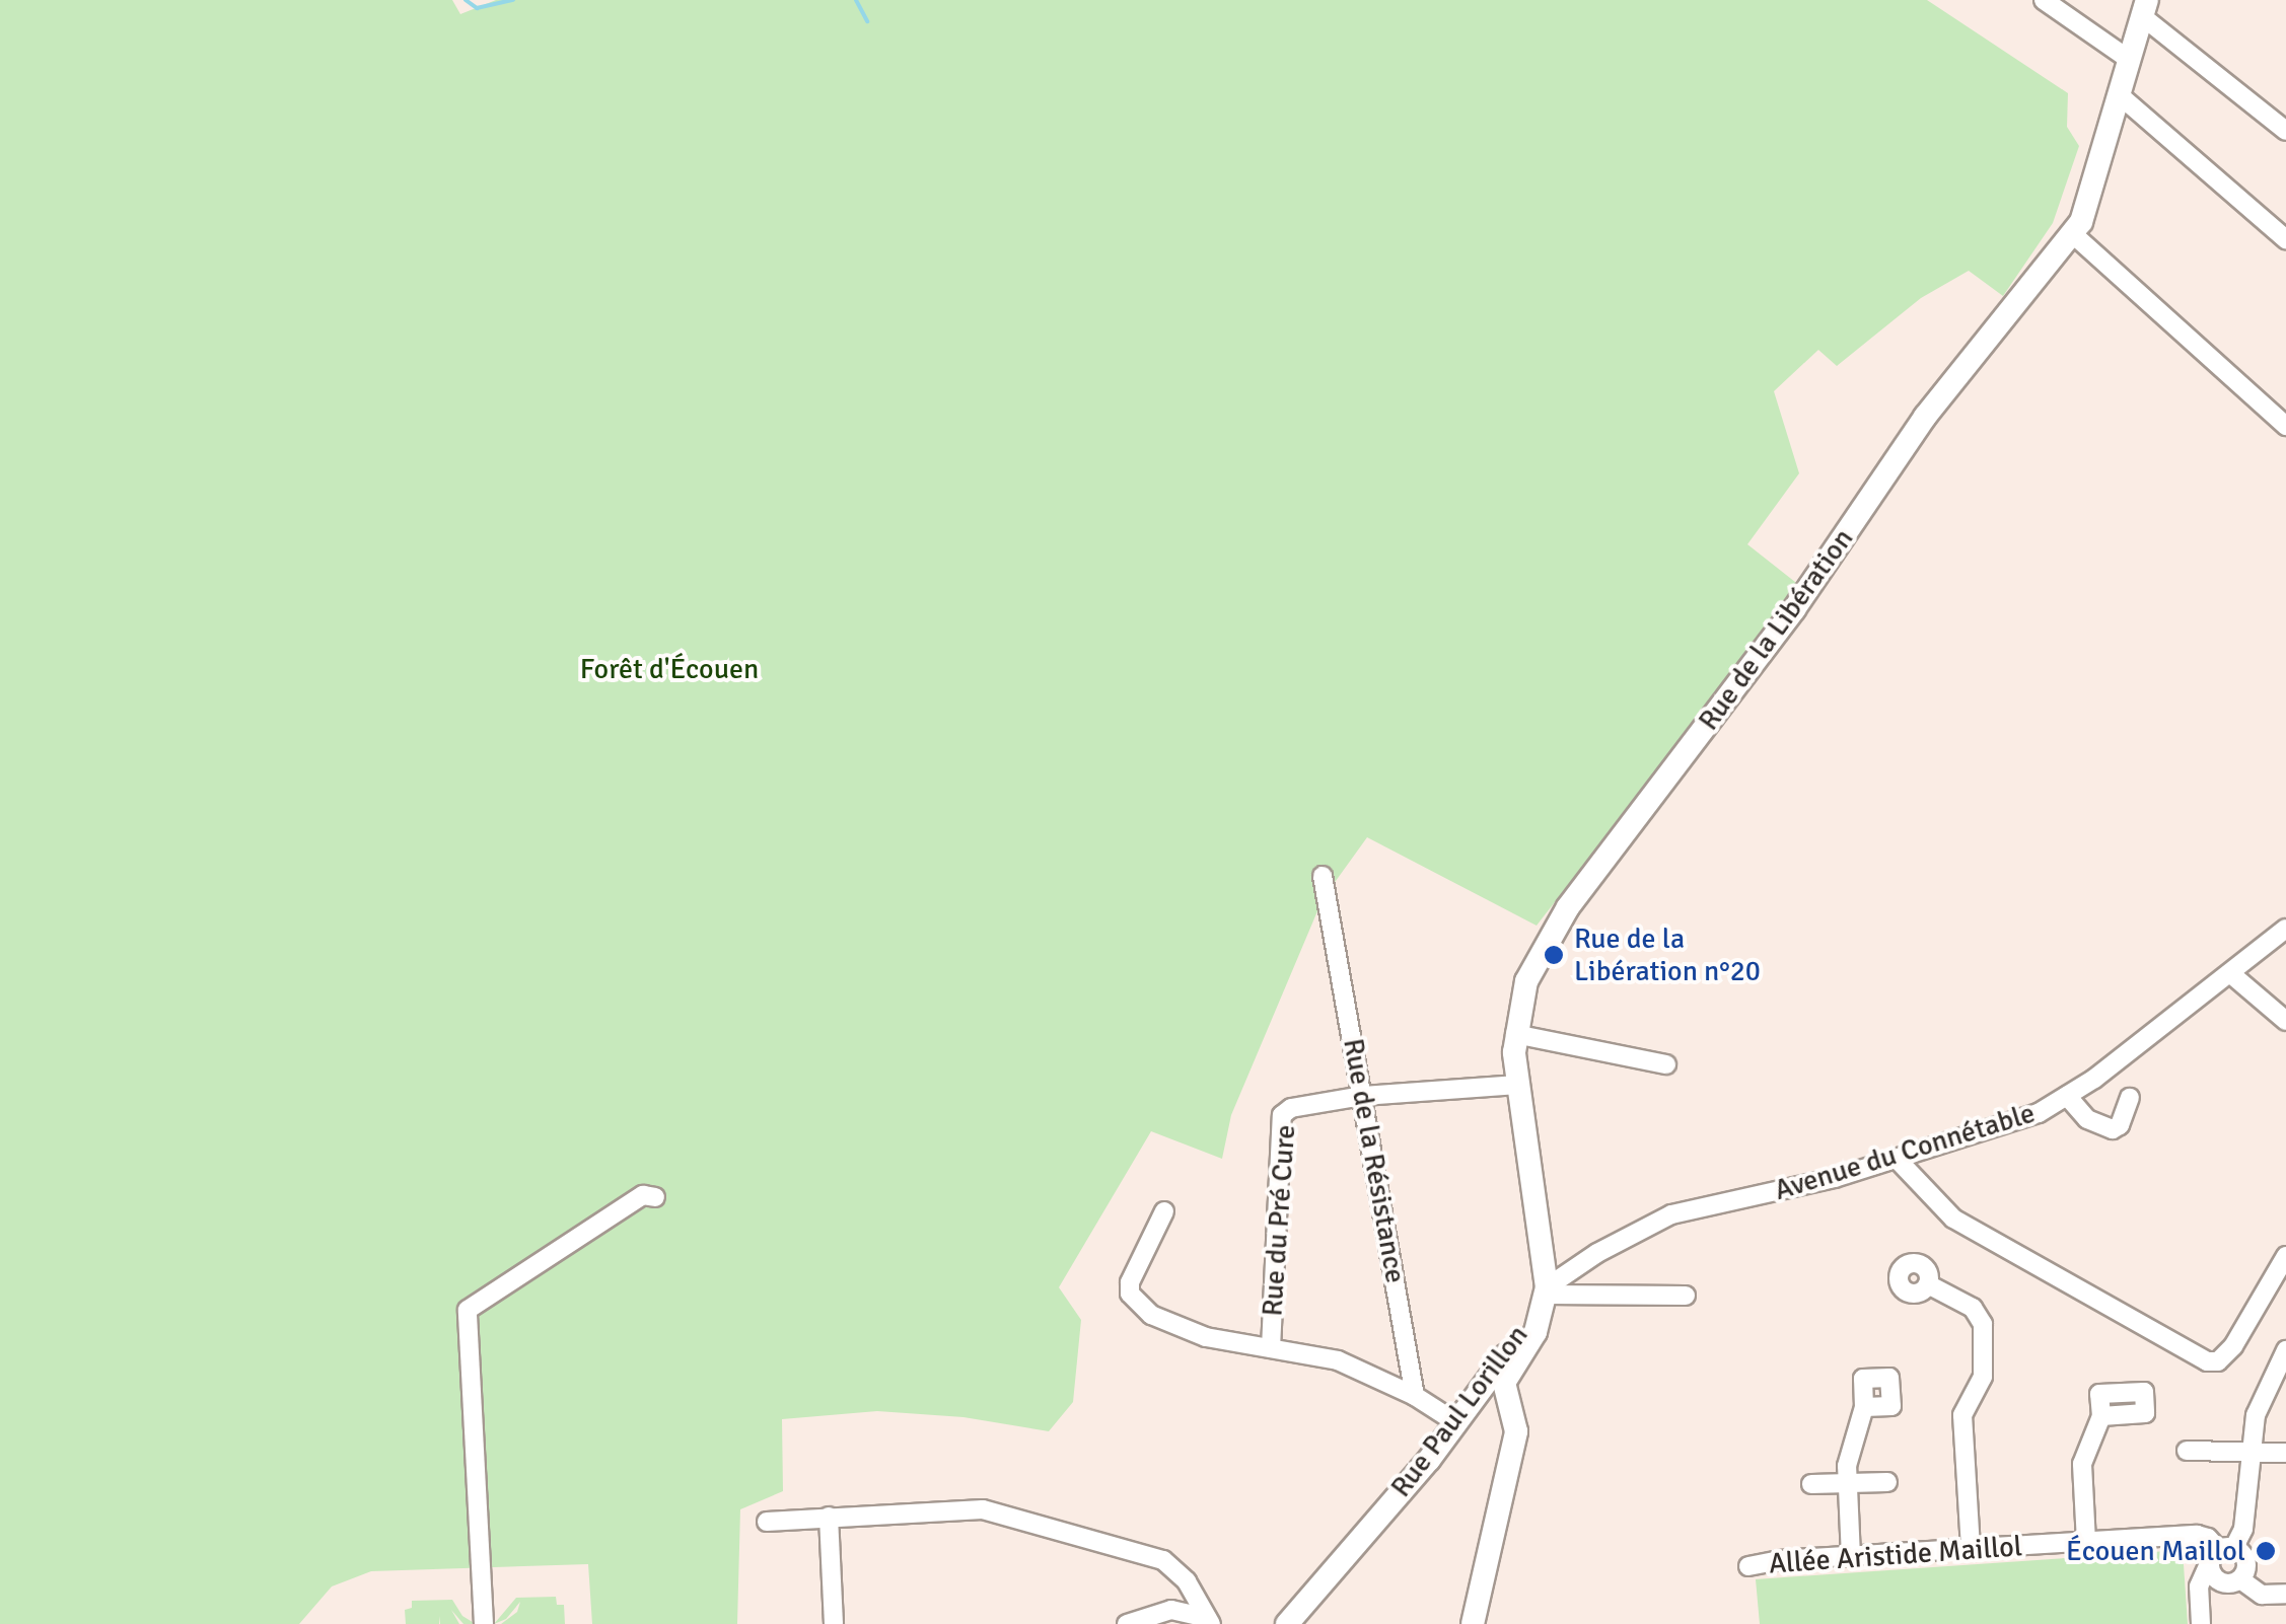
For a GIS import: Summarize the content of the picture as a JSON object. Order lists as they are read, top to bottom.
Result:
{
  "streets": {
    "main road": ["Rue de la Libération", "Rue Paul Lorillon"],
    "street": [
      "Avenue du Connétable",
      "Rue de la Résistance",
      "Rue du Pré Cure",
      "Allée Aristide Maillol"
    ]
  },
  "crossings": [
    ["Rue de la Libération", "Avenue du Connétable"],
    ["Rue de la Libération", "Rue Paul Lorillon"],
    ["Avenue du Connétable", "Rue Paul Lorillon"],
    ["Rue de la Résistance", "Rue du Pré Cure"]
  ],
  "parks": ["Forêt d'Écouen"],
  "places": ["Rue de la Libération n°20", "Écouen Maillol"]
}
